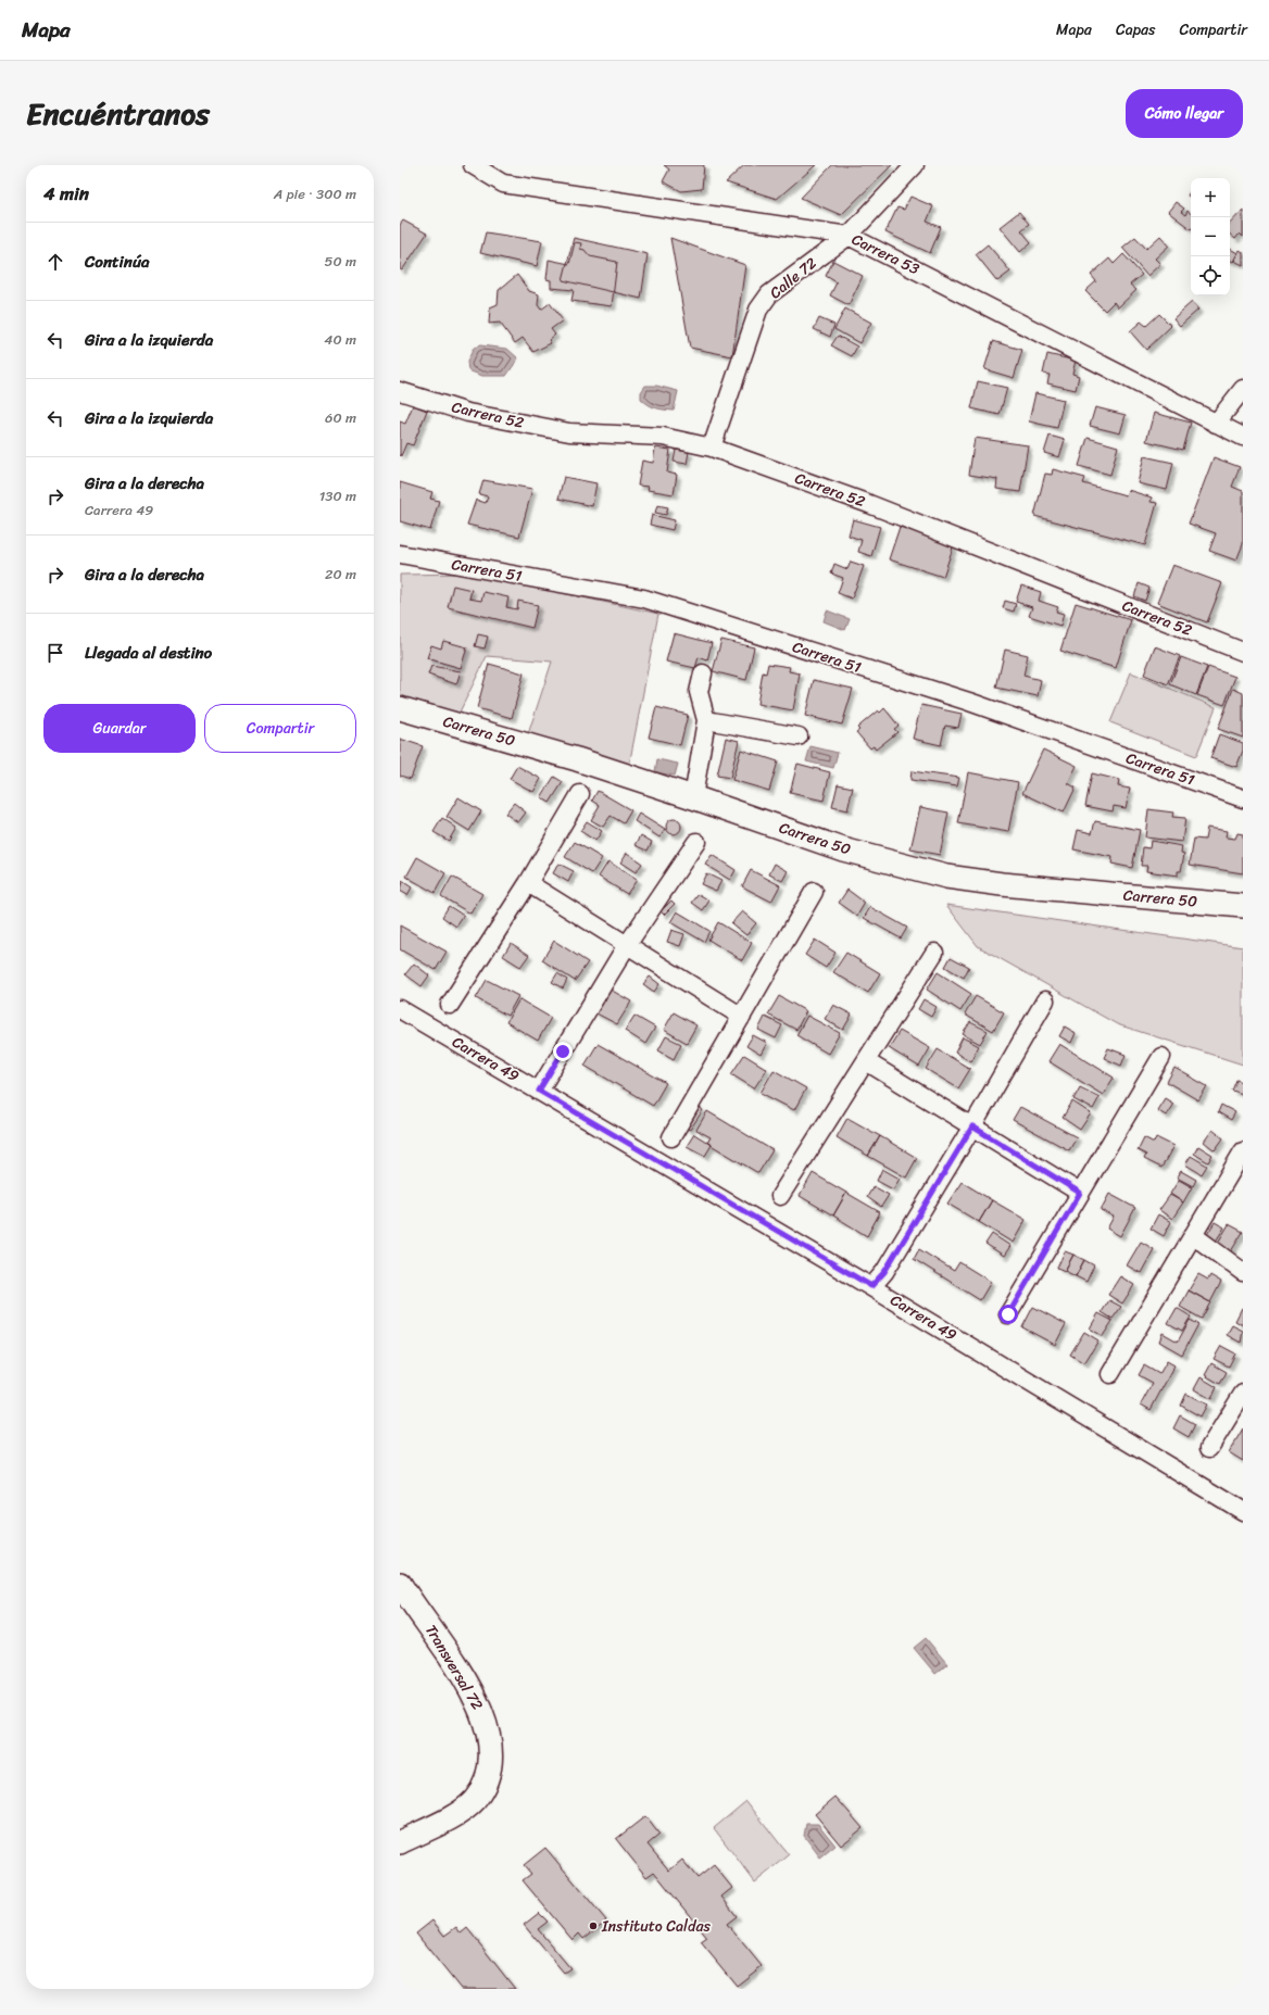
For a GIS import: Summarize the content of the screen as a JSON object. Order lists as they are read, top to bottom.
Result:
{
  "streets": {
    "street": [
      "Carrera 53",
      "Calle 72",
      "Carrera 52",
      "Carrera 51",
      "Carrera 50",
      "Carrera 49",
      "Transversal 72"
    ]
  },
  "crossings": [
    ["Carrera 53", "Calle 72"],
    ["Calle 72", "Carrera 52"]
  ],
  "places": ["Instituto Caldas"],
  "page": {
    "header": "Mapa",
    "nav": ["Mapa", "Capas", "Compartir"],
    "title": "Encuéntranos",
    "buttons": [
      "Cómo llegar",
      ["Guardar", "Compartir"]
    ],
    "heading": ["4 min", "A pie · 300 m"],
    "map_buttons": ["+", "−"],
    "list": [
      ["Continúa", "50 m"],
      ["Gira a la izquierda", "40 m"],
      ["Gira a la izquierda", "60 m"],
      ["Gira a la derecha", "Carrera 49", "130 m"],
      ["Gira a la derecha", "20 m"],
      "Llegada al destino"
    ]
  }
}
